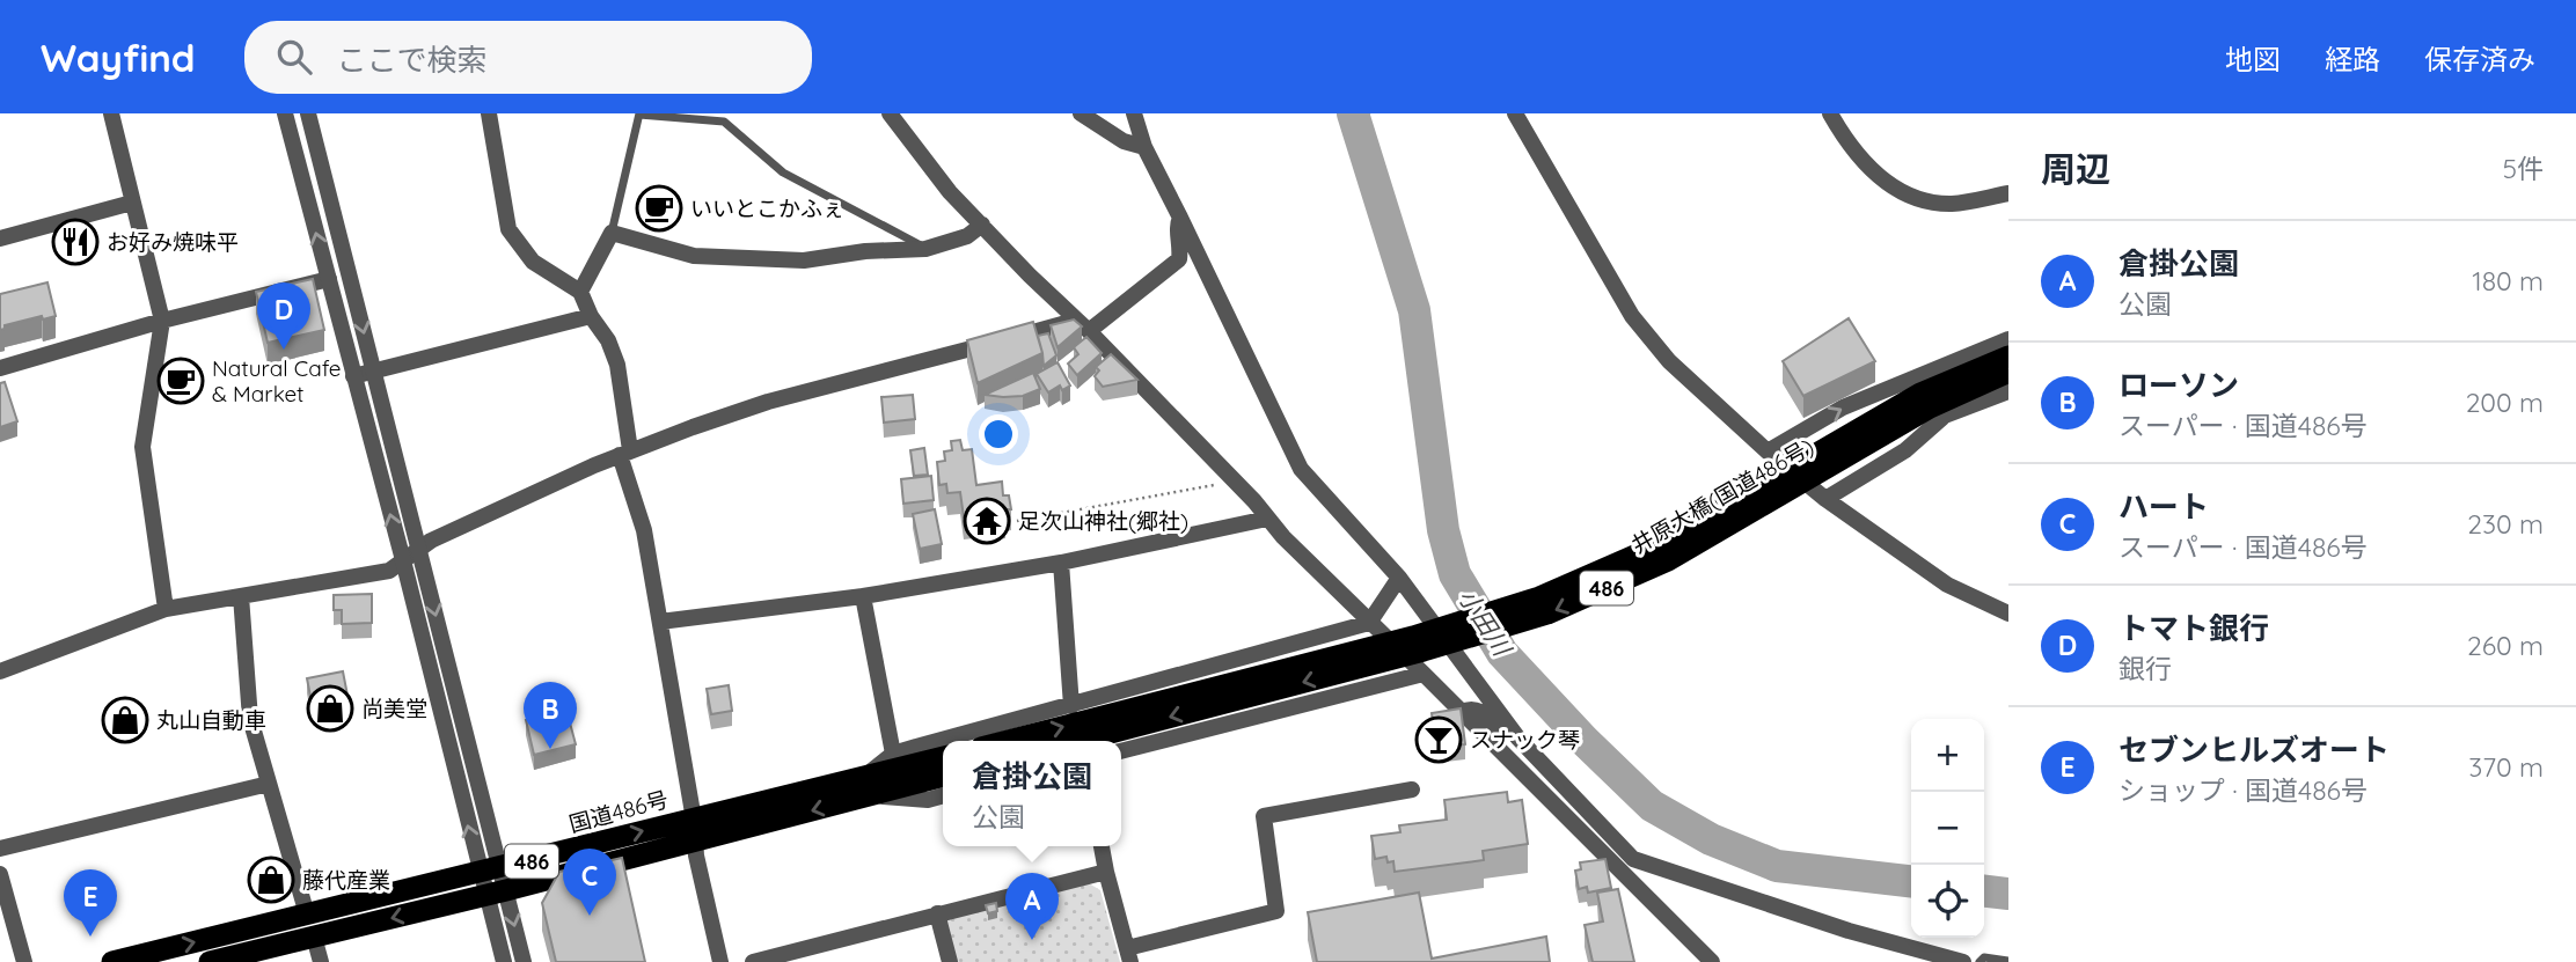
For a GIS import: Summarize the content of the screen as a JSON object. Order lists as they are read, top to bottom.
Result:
{
  "streets": {
    "highway": ["井原大橋(国道486号)", "486", "国道486号"]
  },
  "crossings": [
    ["井原大橋(国道486号)", "486"]
  ],
  "water": ["小田川"],
  "places": {
    "cafe": ["いいとこかふぇ", "Natural Cafe & Market"],
    "restaurant": ["お好み焼味平"],
    "temple": ["足次山神社(郷社)"],
    "shop": ["尚美堂", "丸山自動車", "藤代産業"],
    "bar": ["スナック琴"]
  },
  "page": {
    "header": "Wayfind",
    "search": "ここで検索",
    "nav": ["地図", "経路", "保存済み"],
    "heading": ["周辺", "5件"],
    "list": [
      {
        "mark": "A",
        "name": "倉掛公園",
        "note": "公園",
        "value": "180 m"
      },
      {
        "mark": "B",
        "name": "ローソン",
        "note": "スーパー · 国道486号",
        "value": "200 m"
      },
      {
        "mark": "C",
        "name": "ハート",
        "note": "スーパー · 国道486号",
        "value": "230 m"
      },
      {
        "mark": "D",
        "name": "トマト銀行",
        "note": "銀行",
        "value": "260 m"
      },
      {
        "mark": "E",
        "name": "セブンヒルズオート",
        "note": "ショップ · 国道486号",
        "value": "370 m"
      }
    ],
    "pins": [
      "D",
      "B",
      "C",
      "E",
      "A"
    ],
    "map_buttons": ["+", "−"],
    "popup": ["倉掛公園", "公園"]
  }
}
